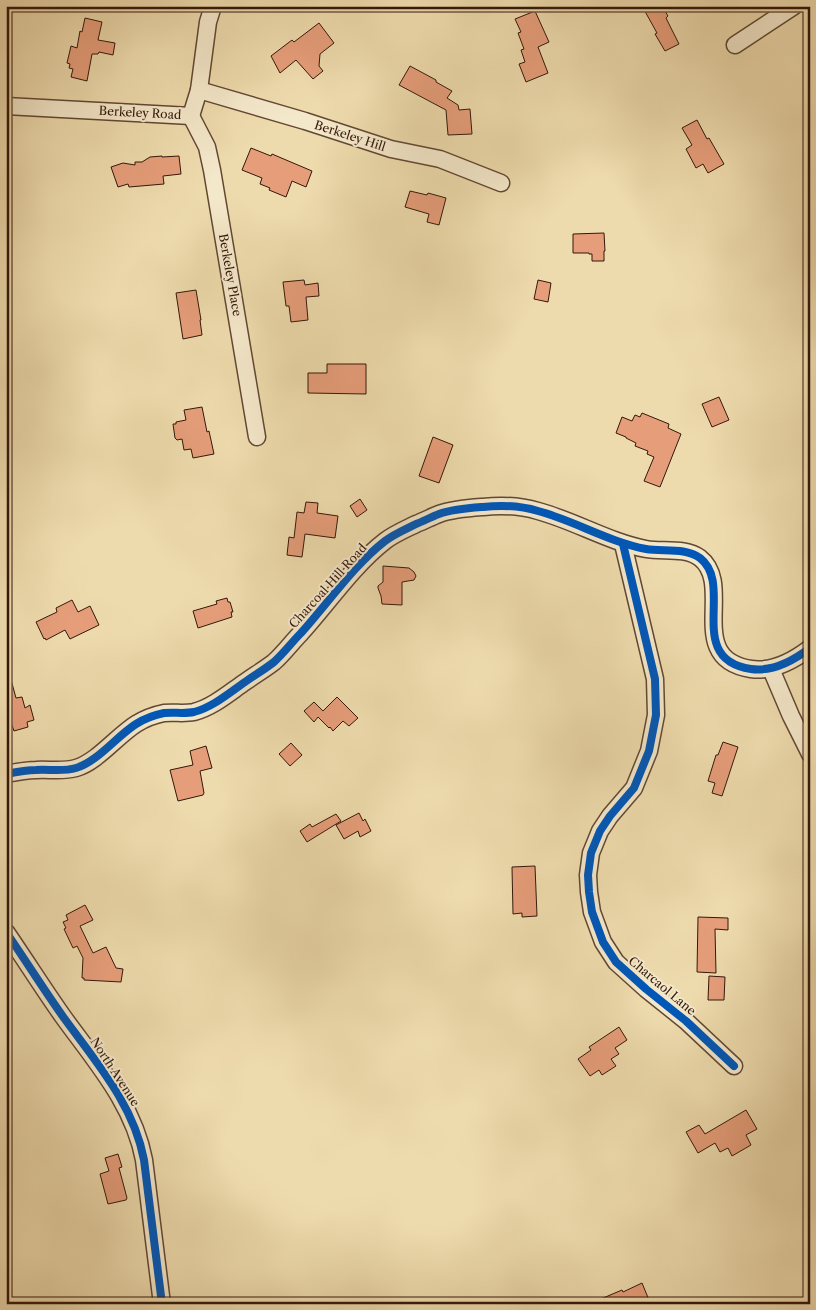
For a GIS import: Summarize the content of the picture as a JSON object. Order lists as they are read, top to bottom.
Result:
{
  "streets": {
    "street": [
      "Berkeley Road",
      "Berkeley Hill",
      "Berkeley Place",
      "Charcoal Hill Road",
      "Charcaol Lane",
      "North Avenue"
    ]
  },
  "crossings": [
    ["Berkeley Road", "Berkeley Hill"],
    ["Berkeley Road", "Berkeley Place"],
    ["Charcoal Hill Road", "Charcaol Lane"]
  ]
}
